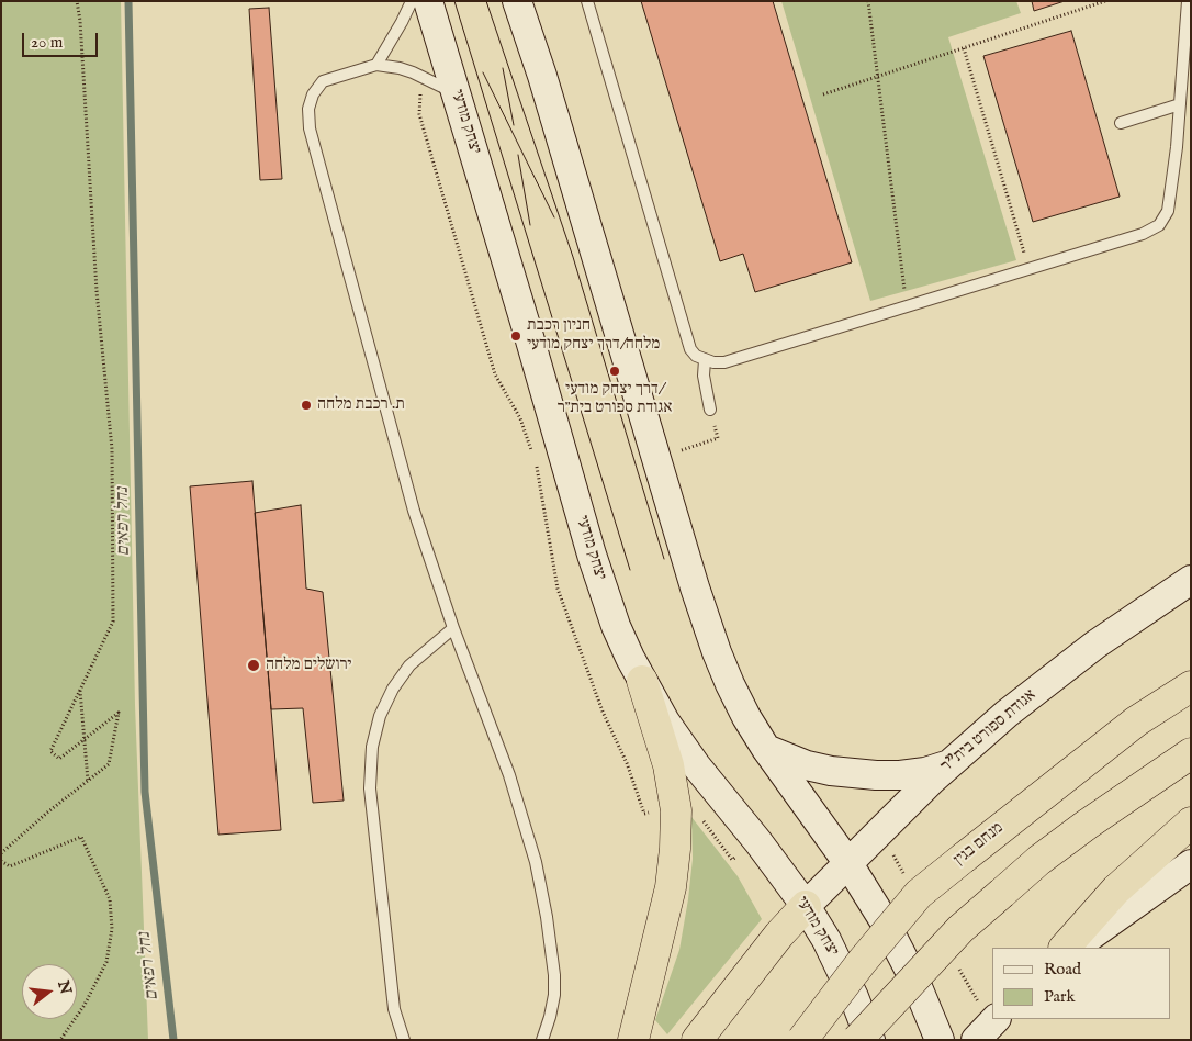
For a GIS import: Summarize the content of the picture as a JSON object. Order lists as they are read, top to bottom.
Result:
{
  "streets": {
    "highway": ["מנחם בגין"],
    "main road": ["יצחק מודעי", "אגודת ספורט בית\"ר"]
  },
  "crossings": [
    ["יצחק מודעי", "אגודת ספורט בית\"ר"]
  ],
  "water": ["נחל רפאים"],
  "places": [
    "חניון רכבת מלחה/דרך יצחק מודעי",
    "דרך יצחק מודעי/ אגודת ספורט בית״ר",
    "ת. רכבת מלחה",
    "ירושלים מלחה"
  ],
  "legend": ["Road", "Park"],
  "scale_bar": "20 m",
  "north": "right"
}
